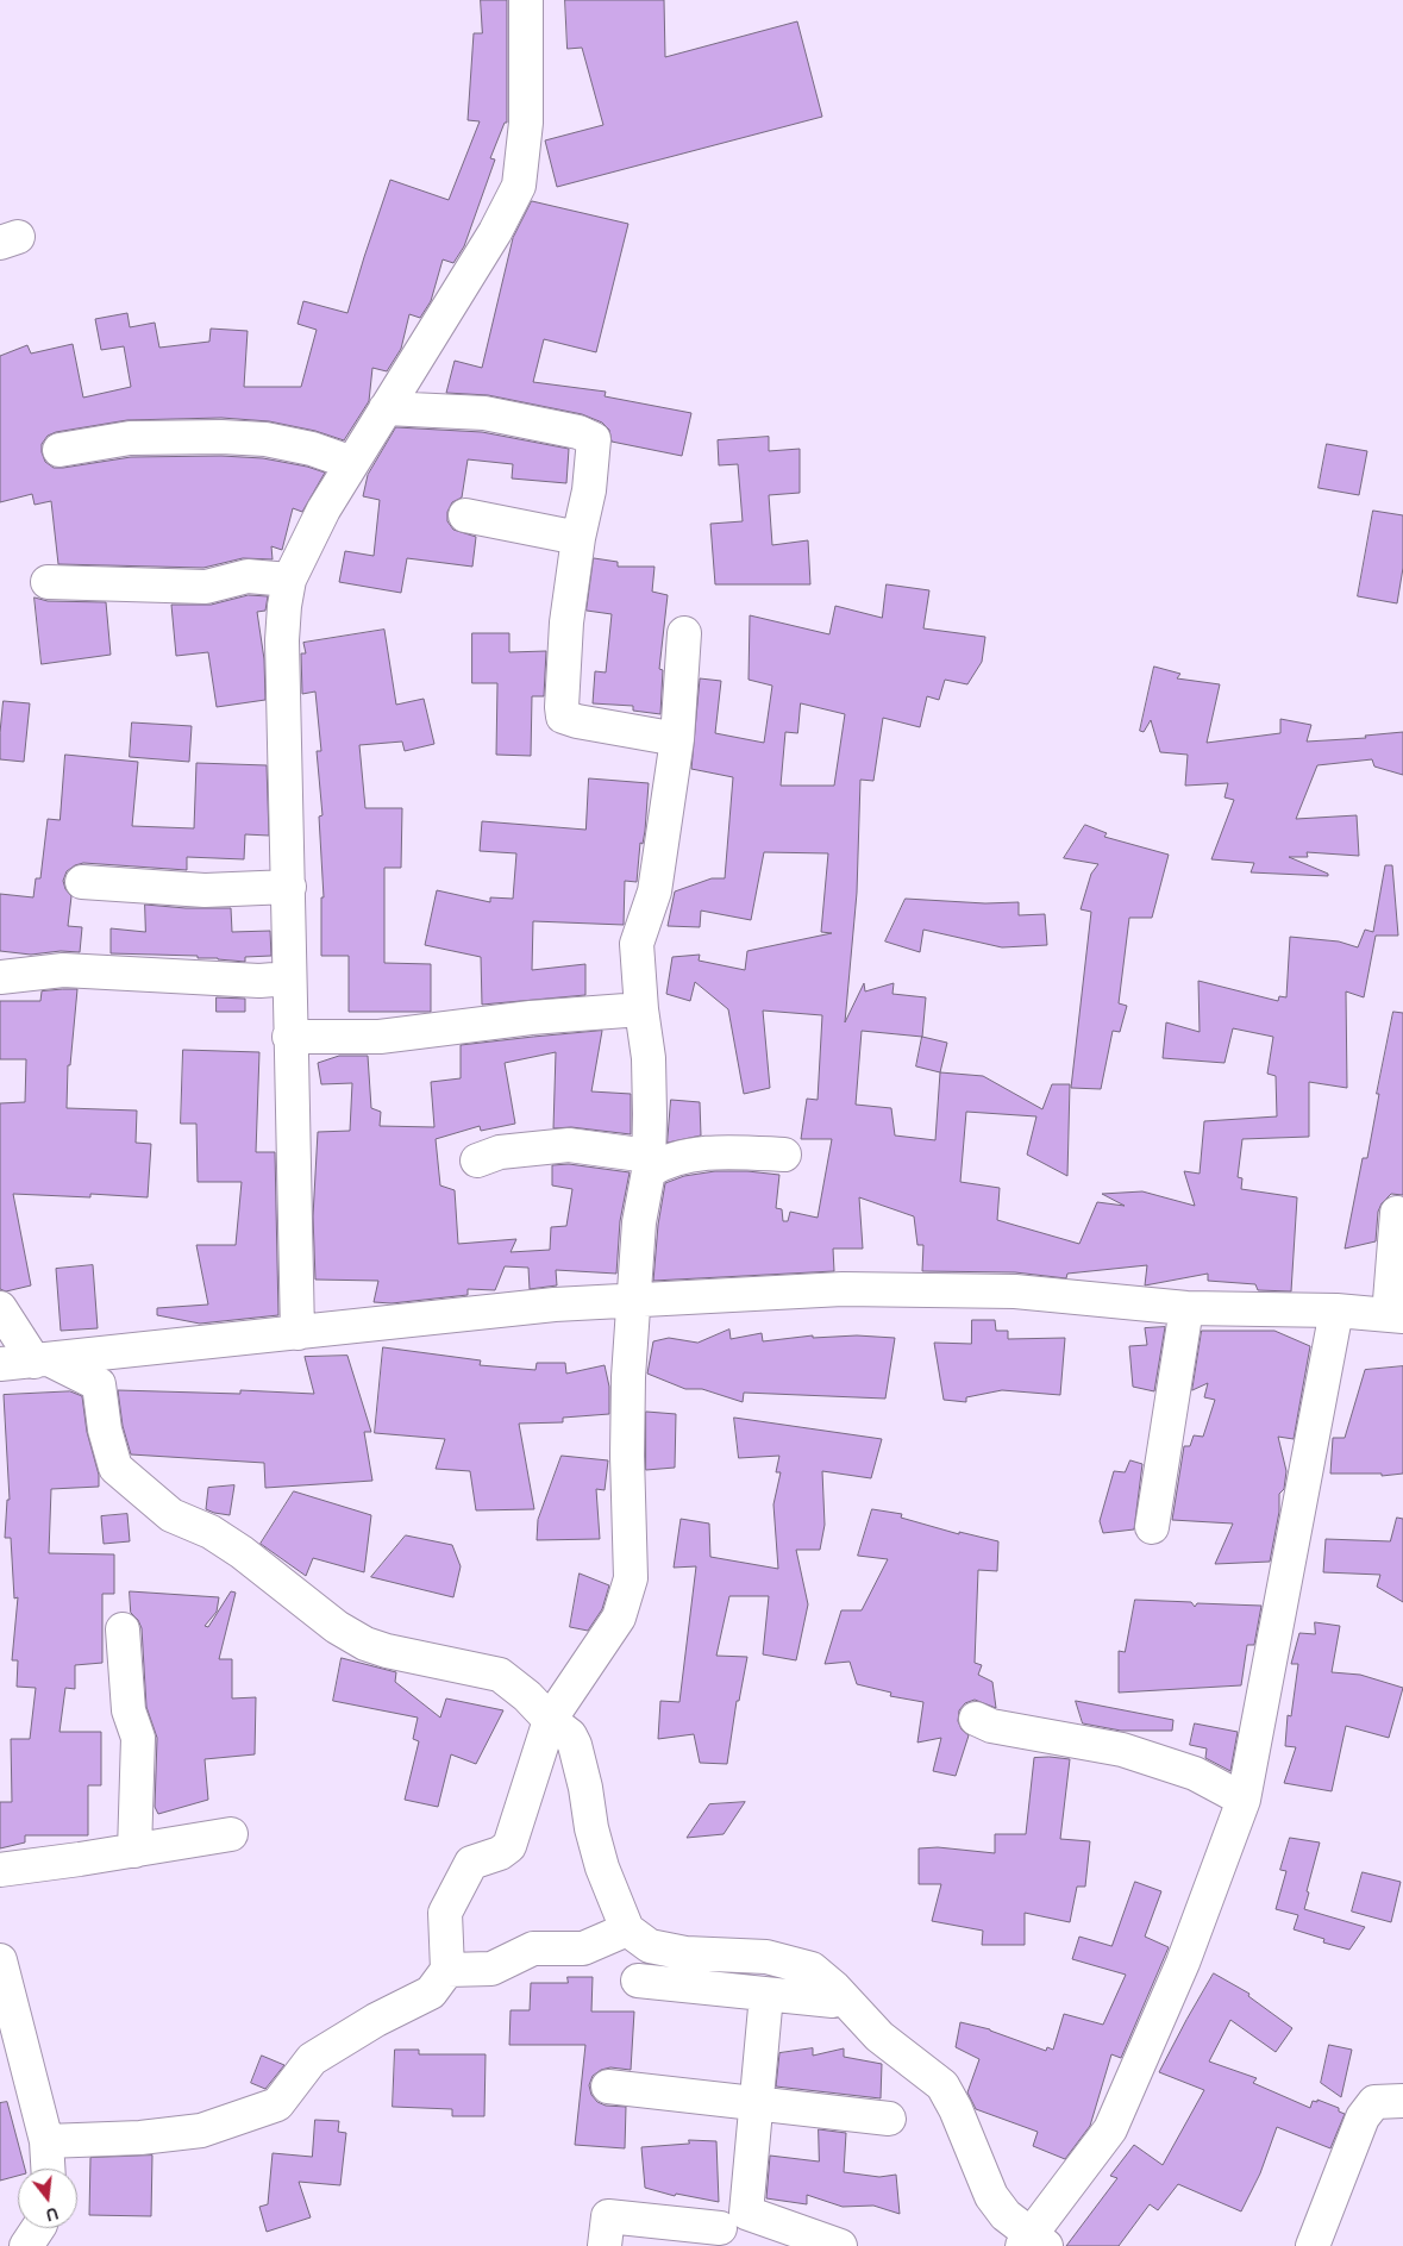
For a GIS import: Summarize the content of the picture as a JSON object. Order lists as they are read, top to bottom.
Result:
{
  "north": "bottom"
}
